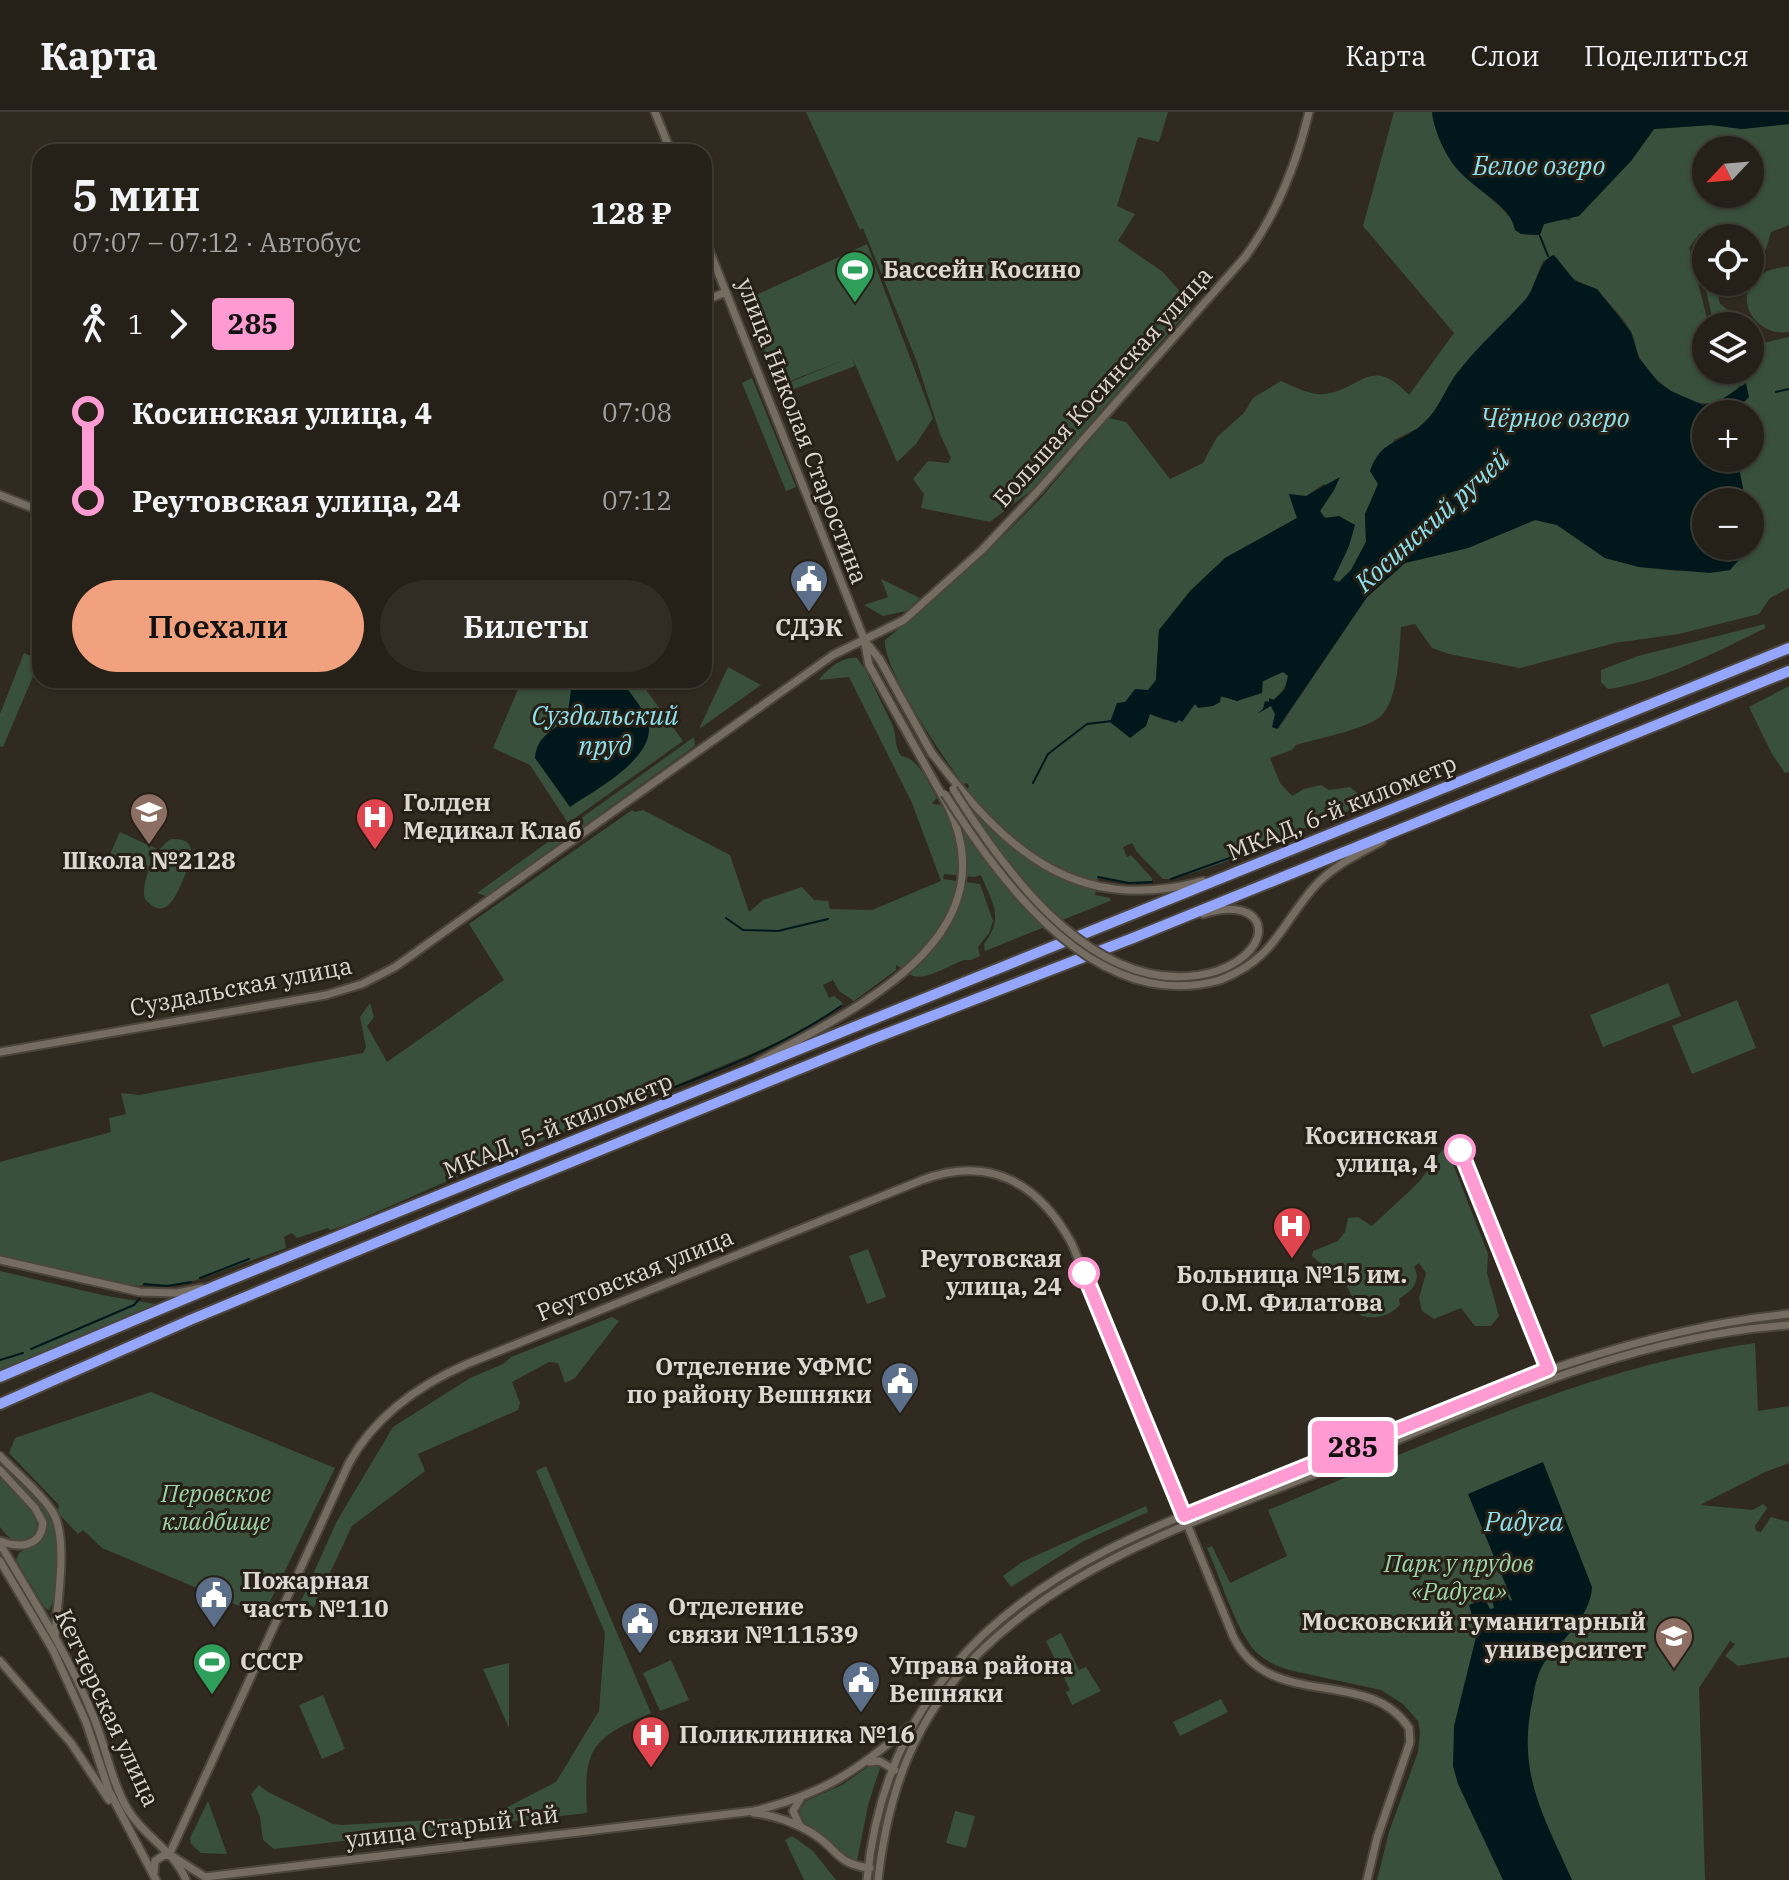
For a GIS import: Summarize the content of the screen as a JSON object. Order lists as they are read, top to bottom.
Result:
{
  "streets": {
    "highway": ["МКАД, 6-й километр", "МКАД, 5-й километр"],
    "main road": [
      "Большая Косинская улица",
      "улица Николая Старостина",
      "Суздальская улица",
      "Реутовская улица",
      "Кетчерская улица",
      "улица Старый Гай"
    ]
  },
  "crossings": [
    ["Большая Косинская улица", "улица Николая Старостина"],
    ["Большая Косинская улица", "Суздальская улица"],
    ["улица Николая Старостина", "Суздальская улица"],
    ["МКАД, 6-й километр", "МКАД, 5-й километр"],
    ["Реутовская улица", "Кетчерская улица"],
    ["Реутовская улица", "улица Старый Гай"],
    ["Кетчерская улица", "улица Старый Гай"]
  ],
  "water": [
    "Белое озеро",
    "Чёрное озеро",
    "Косинский ручей",
    "Суздальский пруд",
    "Радуга"
  ],
  "parks": ["Перовское кладбище", "Парк у прудов «Радуга»"],
  "places": {
    "sports": ["Бассейн Косино", "СССР"],
    "public building": [
      "СДЭК",
      "Отделение УФМС по району Вешняки",
      "Пожарная часть №110",
      "Отделение связи №111539",
      "Управа района Вешняки"
    ],
    "school or university": ["Школа №2128", "Московский гуманитарный университет"],
    "hospital": ["Голден Медикал Клаб", "Больница №15 им. О.М. Филатова", "Поликлиника №16"],
    "other": ["Косинская улица, 4", "Реутовская улица, 24"]
  },
  "lines": ["bus line 285"],
  "north": "bottom left",
  "page": {
    "header": "Карта",
    "nav": ["Карта", "Слои", "Поделиться"],
    "on_map": "285",
    "map_buttons": ["+", "−"],
    "heading": ["5 мин", "07:07 – 07:12 · Автобус", "128 ₽"],
    "legs": ["1", "285"],
    "list": [
      {
        "name": "Косинская улица, 4",
        "value": "07:08"
      },
      {
        "name": "Реутовская улица, 24",
        "value": "07:12"
      }
    ],
    "buttons": ["Поехали", "Билеты"]
  }
}
